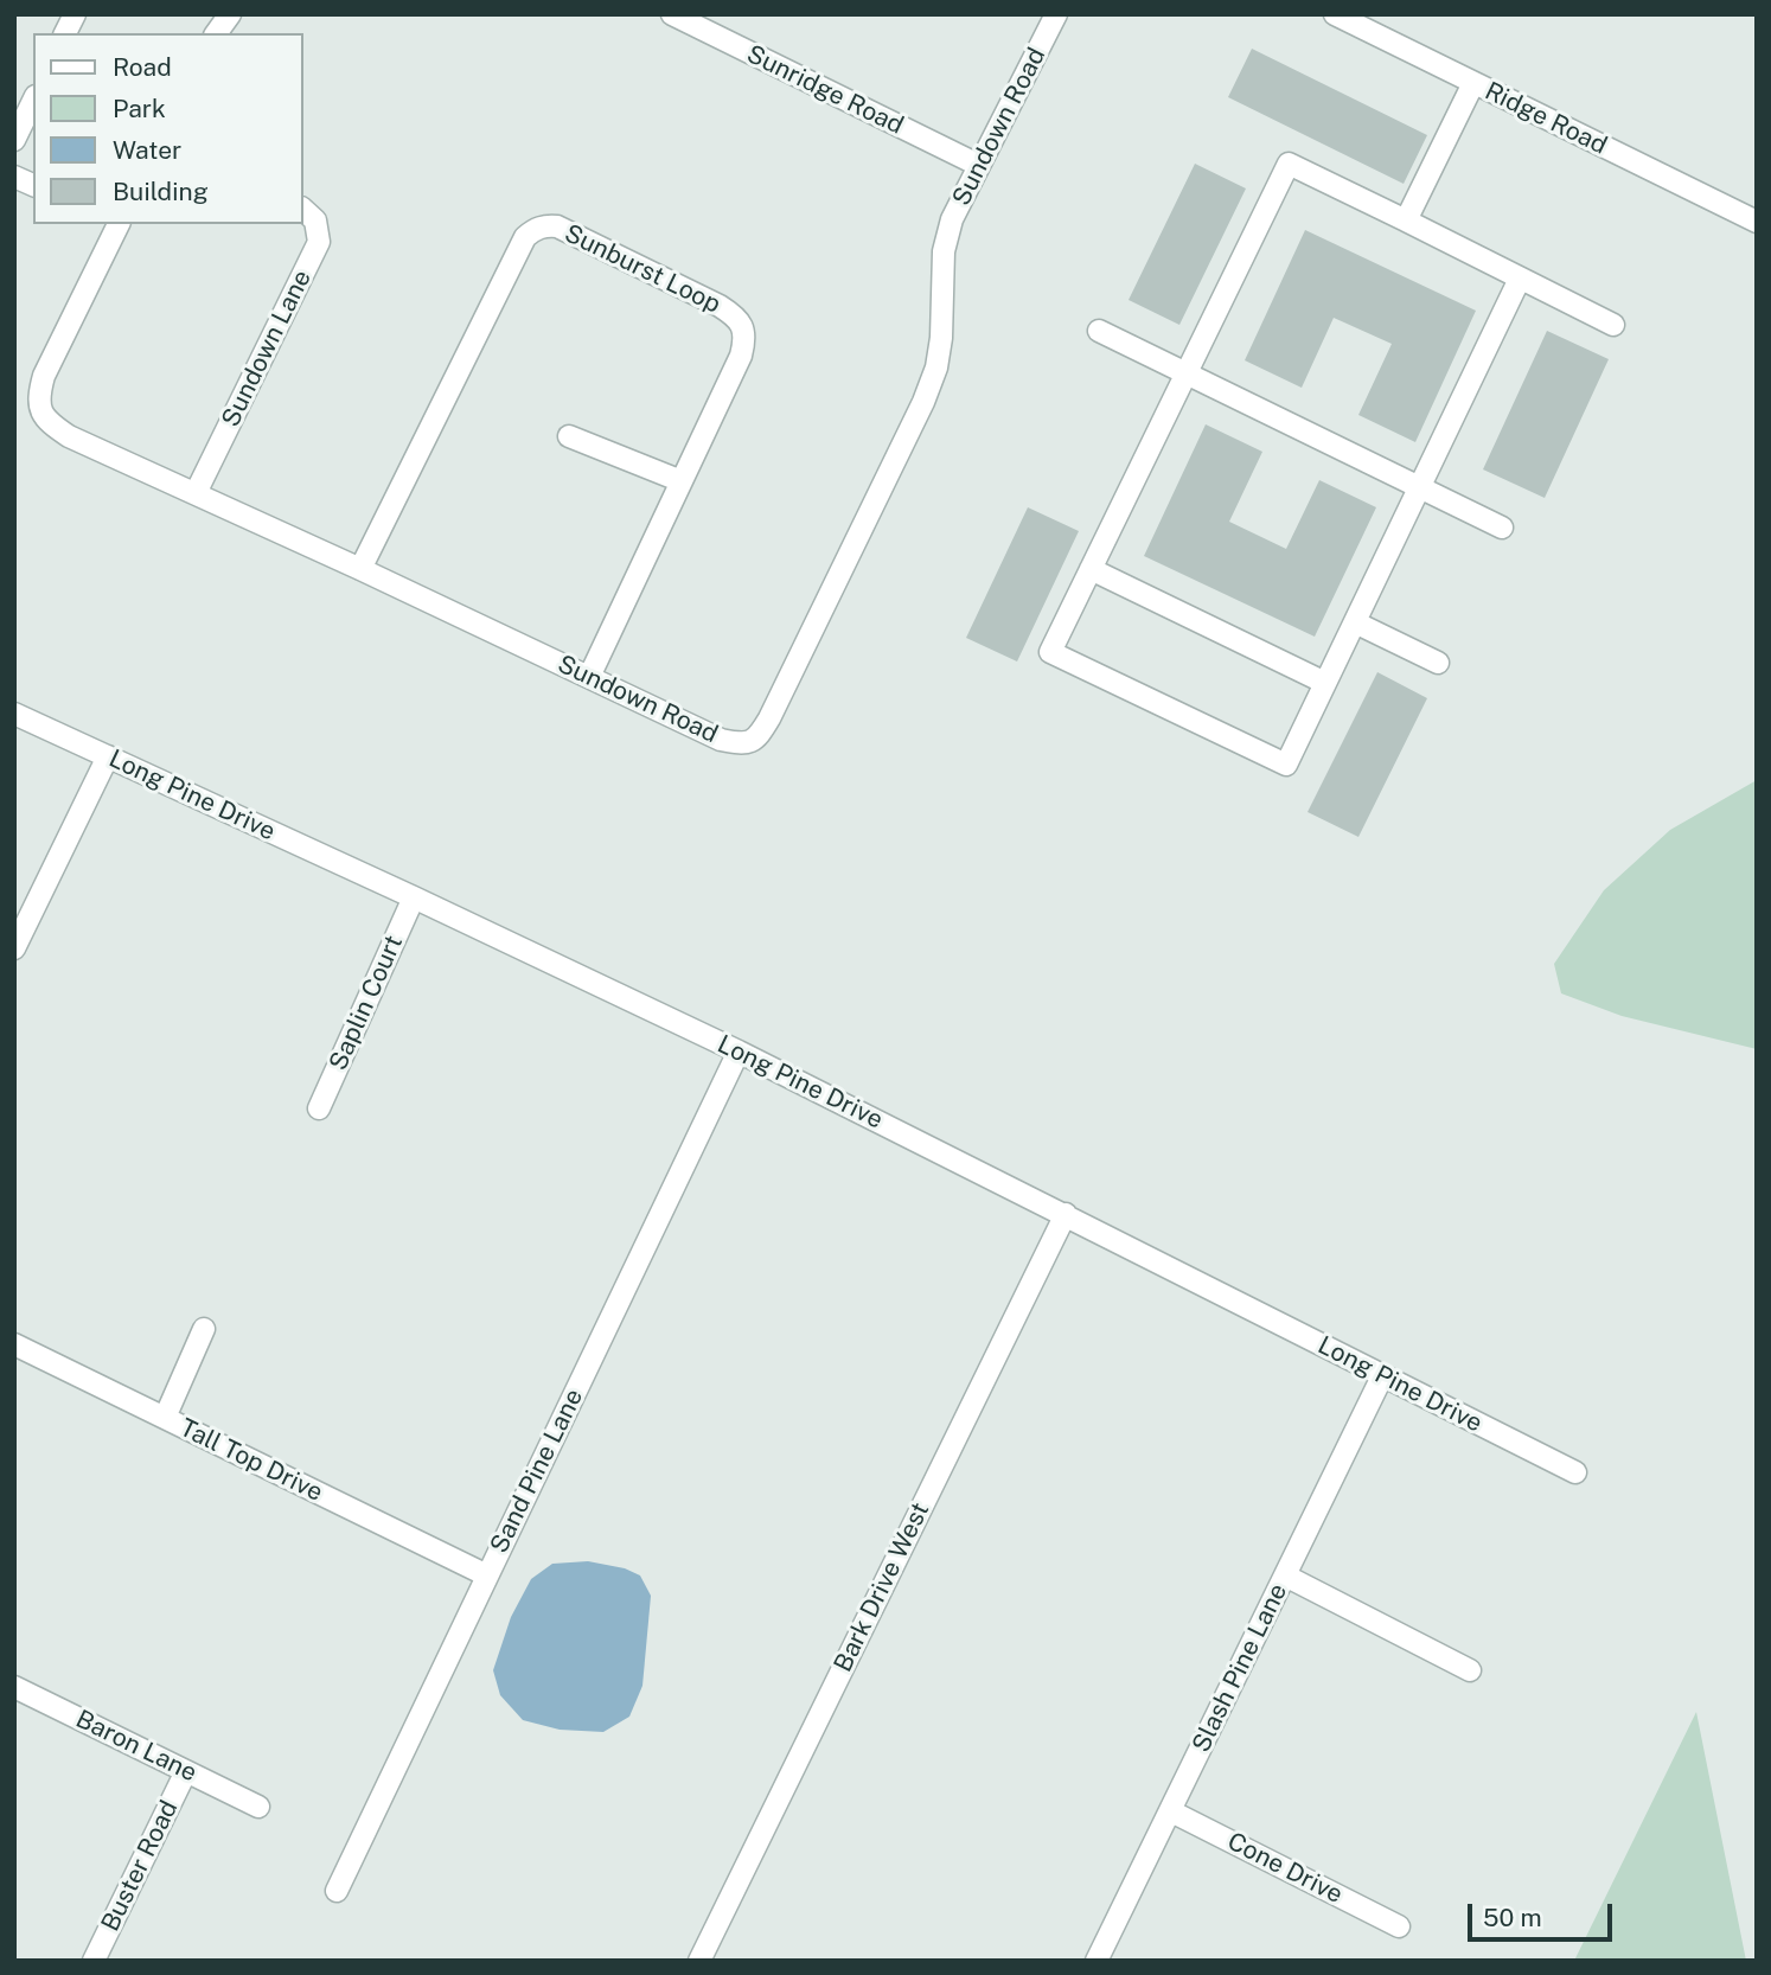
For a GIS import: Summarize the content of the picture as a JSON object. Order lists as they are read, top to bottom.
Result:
{
  "streets": {
    "street": [
      "Sunridge Road",
      "Ridge Road",
      "Sundown Road",
      "Sunburst Loop",
      "Sundown Lane",
      "Long Pine Drive",
      "Saplin Court",
      "Tall Top Drive",
      "Sand Pine Lane",
      "Bark Drive West",
      "Slash Pine Lane",
      "Baron Lane",
      "Buster Road",
      "Cone Drive"
    ]
  },
  "crossings": [
    ["Sunridge Road", "Sundown Road"],
    ["Sundown Road", "Sunburst Loop"],
    ["Sundown Road", "Sundown Lane"],
    ["Long Pine Drive", "Saplin Court"],
    ["Long Pine Drive", "Sand Pine Lane"],
    ["Long Pine Drive", "Bark Drive West"],
    ["Long Pine Drive", "Slash Pine Lane"],
    ["Tall Top Drive", "Sand Pine Lane"],
    ["Slash Pine Lane", "Cone Drive"],
    ["Baron Lane", "Buster Road"]
  ],
  "legend": [
    "Road",
    "Park",
    "Water",
    "Building"
  ],
  "scale_bar": "50 m"
}
